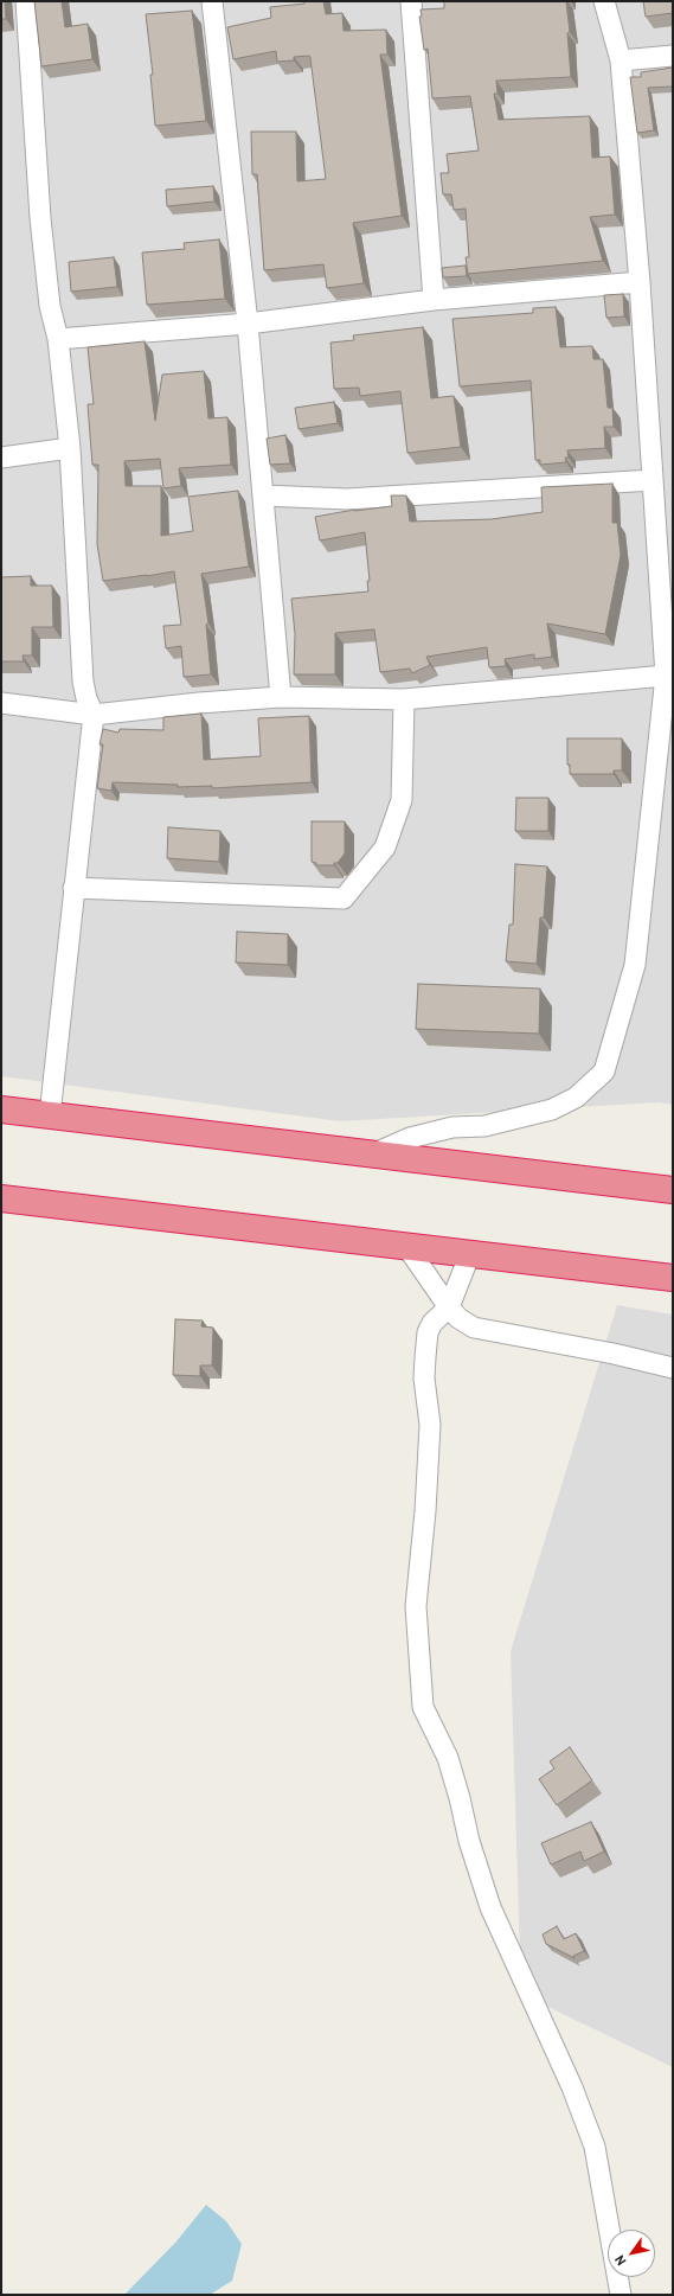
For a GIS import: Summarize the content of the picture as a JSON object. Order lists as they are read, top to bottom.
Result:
{
  "north": "bottom left"
}
